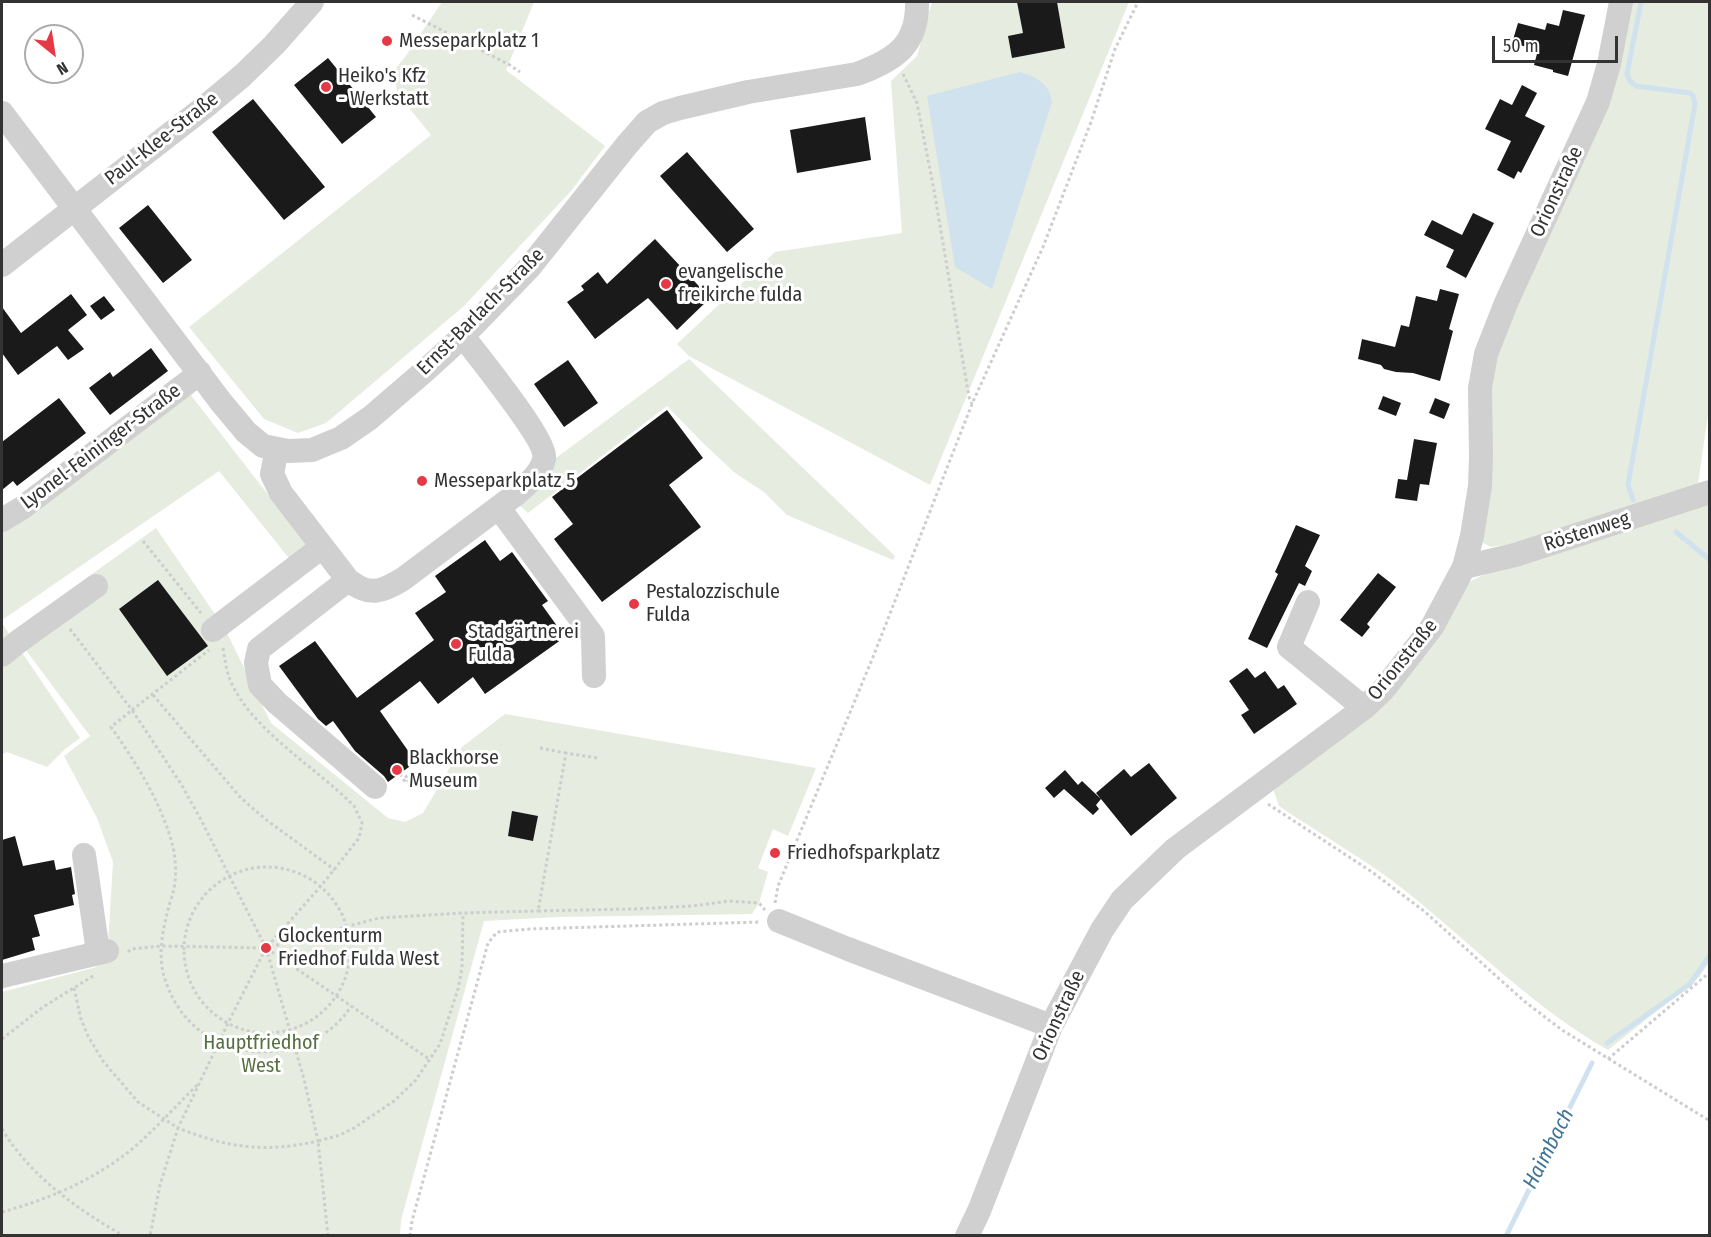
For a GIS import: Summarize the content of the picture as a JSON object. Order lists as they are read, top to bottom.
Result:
{
  "streets": {
    "street": [
      "Paul-Klee-Straße",
      "Orionstraße",
      "Ernst-Barlach-Straße",
      "Lyonel-Feininger-Straße",
      "Röstenweg"
    ]
  },
  "crossings": [
    ["Paul-Klee-Straße", "Ernst-Barlach-Straße"],
    ["Orionstraße", "Röstenweg"],
    ["Ernst-Barlach-Straße", "Lyonel-Feininger-Straße"]
  ],
  "water": ["Haimbach"],
  "parks": ["Hauptfriedhof West"],
  "places": [
    "Messeparkplatz 1",
    "Heiko's Kfz - Werkstatt",
    "evangelische freikirche fulda",
    "Messeparkplatz 5",
    "Pestalozzischule Fulda",
    "Stadgärtnerei Fulda",
    "Blackhorse Museum",
    "Friedhofsparkplatz",
    "Glockenturm Friedhof Fulda West"
  ],
  "scale_bar": "50 m",
  "north": "bottom right"
}
